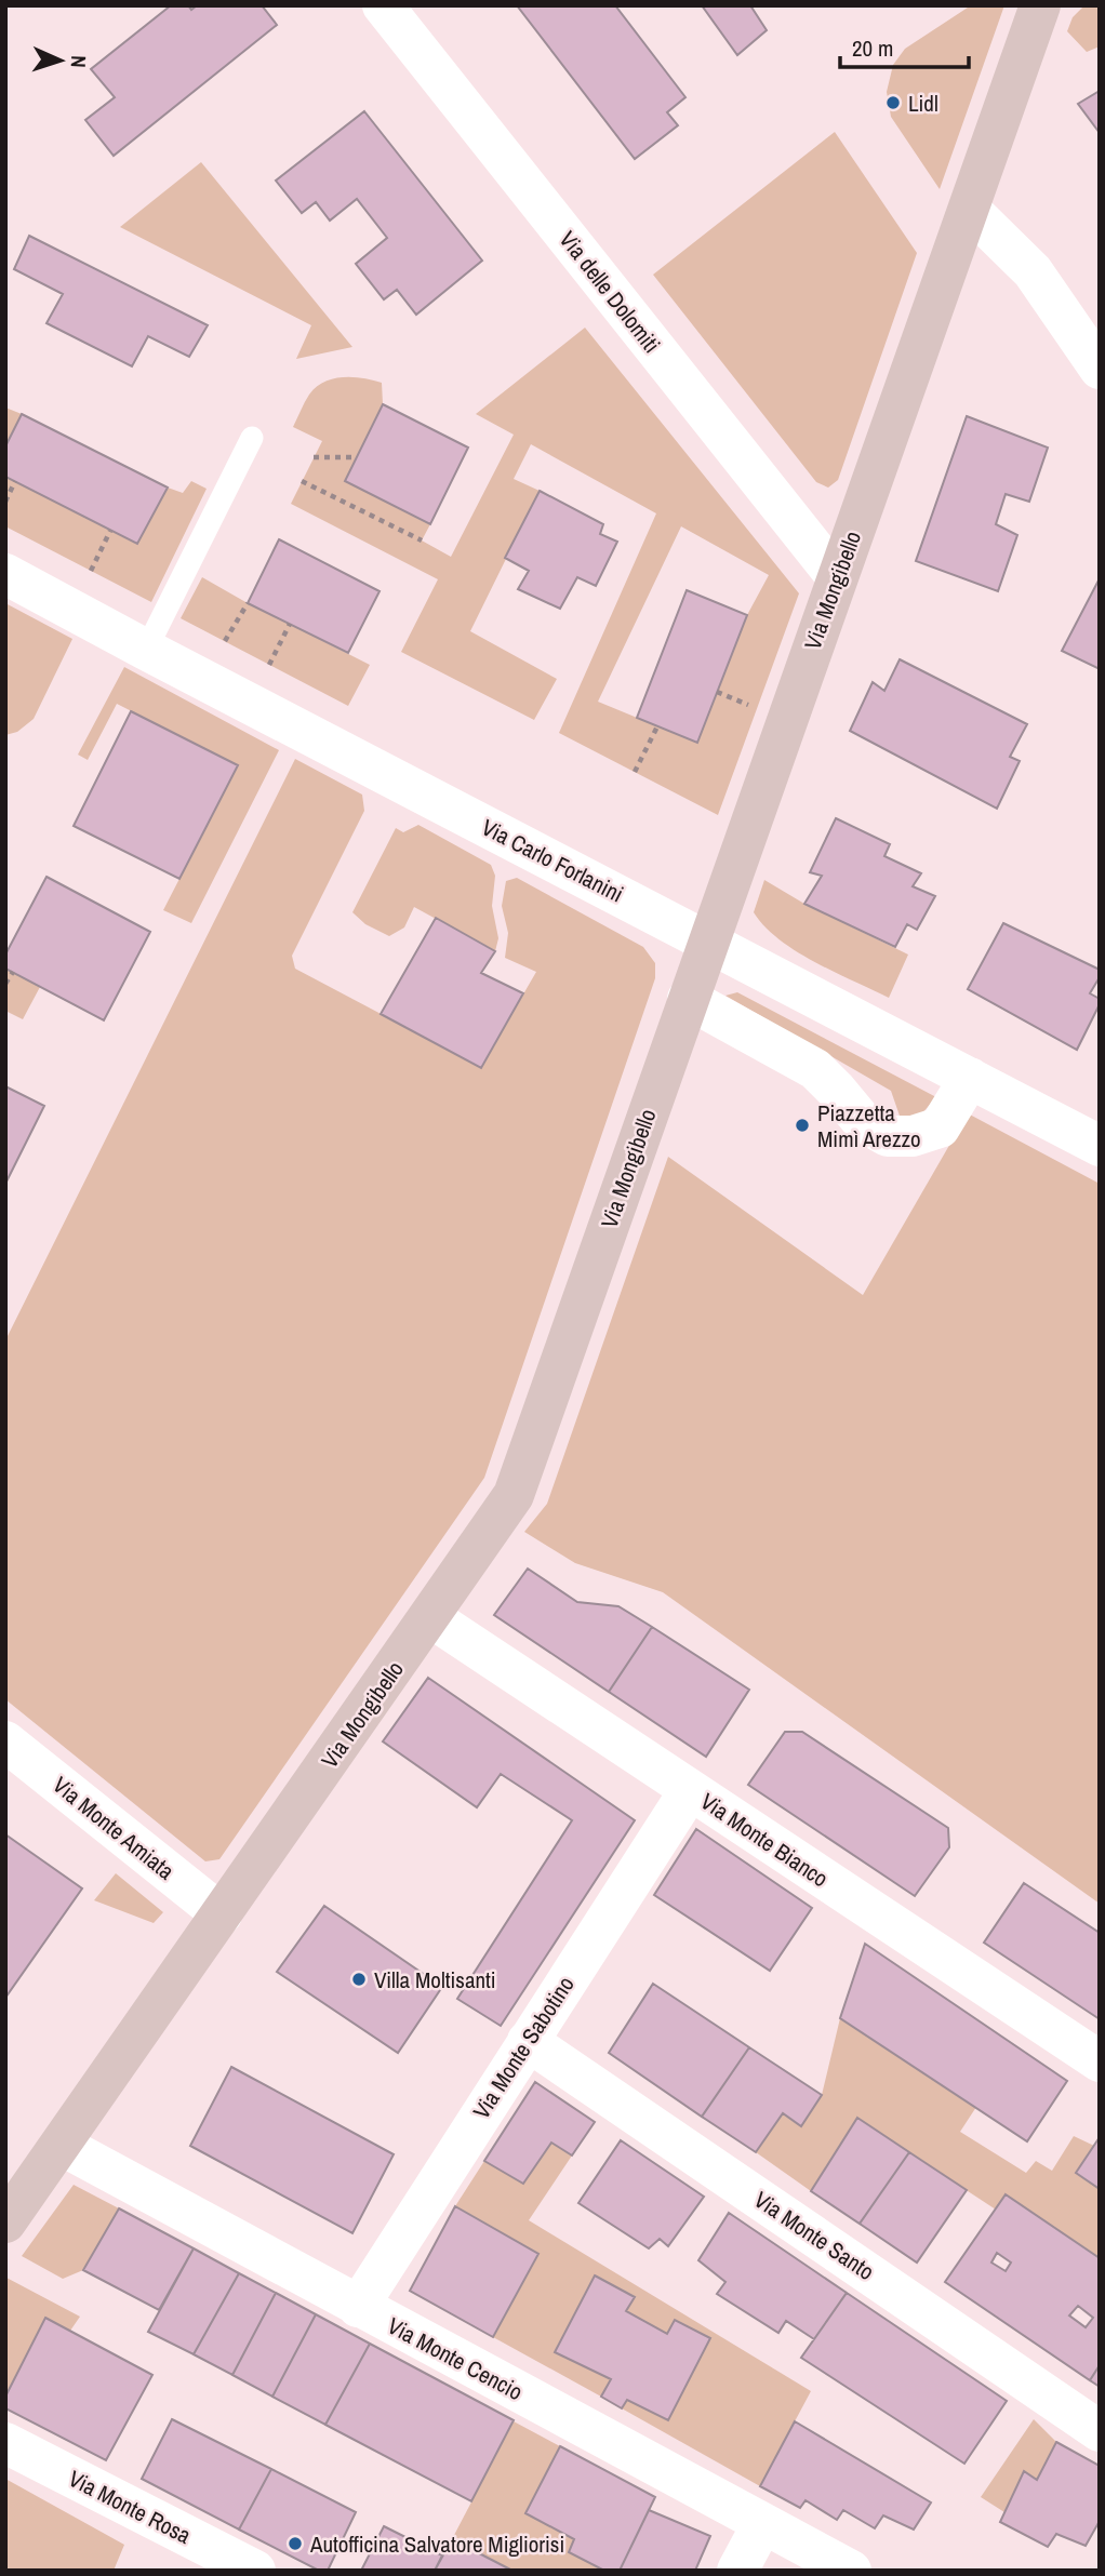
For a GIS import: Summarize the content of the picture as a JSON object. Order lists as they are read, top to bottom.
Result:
{
  "streets": {
    "street": [
      "Via delle Dolomiti",
      "Via Mongibello",
      "Via Carlo Forlanini",
      "Via Monte Amiata",
      "Via Monte Bianco",
      "Via Monte Sabotino",
      "Via Monte Santo",
      "Via Monte Cencio",
      "Via Monte Rosa"
    ]
  },
  "crossings": [
    ["Via delle Dolomiti", "Via Mongibello"],
    ["Via Mongibello", "Via Carlo Forlanini"],
    ["Via Mongibello", "Via Monte Amiata"],
    ["Via Mongibello", "Via Monte Bianco"],
    ["Via Mongibello", "Via Monte Cencio"],
    ["Via Monte Bianco", "Via Monte Sabotino"],
    ["Via Monte Sabotino", "Via Monte Santo"],
    ["Via Monte Sabotino", "Via Monte Cencio"]
  ],
  "places": [
    "Lidl",
    "Piazzetta Mimì Arezzo",
    "Villa Moltisanti",
    "Autofficina Salvatore Migliorisi"
  ],
  "scale_bar": "20 m",
  "north": "right"
}
